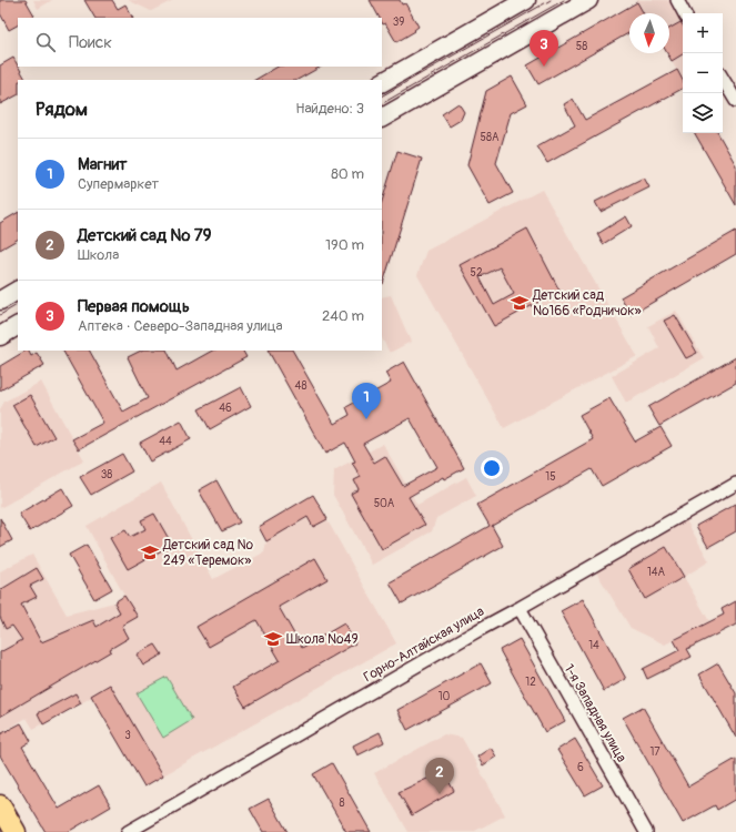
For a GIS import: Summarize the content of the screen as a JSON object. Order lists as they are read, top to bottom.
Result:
{
  "streets": {
    "street": ["Горно-Алтайская улица", "1-я Западная улица"]
  },
  "crossings": [
    ["Горно-Алтайская улица", "1-я Западная улица"]
  ],
  "places": {
    "school or university": ["Детский сад №166 «Родничок»", "Детский сад № 249 «Теремок»", "Школа №49"]
  },
  "house_numbers": [
    "39",
    "58",
    "58А",
    "52",
    "48",
    "46",
    "44",
    "38",
    "15",
    "50А",
    "14А",
    "14",
    "12",
    "10",
    "3",
    "17",
    "6",
    "8"
  ],
  "north": "bottom",
  "page": {
    "map_buttons": ["+", "−"],
    "search": "Поиск",
    "pins": ["3", "1", "2"],
    "heading": ["Рядом", "Найдено: 3"],
    "list": [
      {
        "mark": "1",
        "name": "Магнит",
        "note": "Супермаркет",
        "value": "80 m"
      },
      {
        "mark": "2",
        "name": "Детский сад № 79",
        "note": "Школа",
        "value": "190 m"
      },
      {
        "mark": "3",
        "name": "Первая помощь",
        "note": "Аптека · Северо-Западная улица",
        "value": "240 m"
      }
    ]
  }
}
